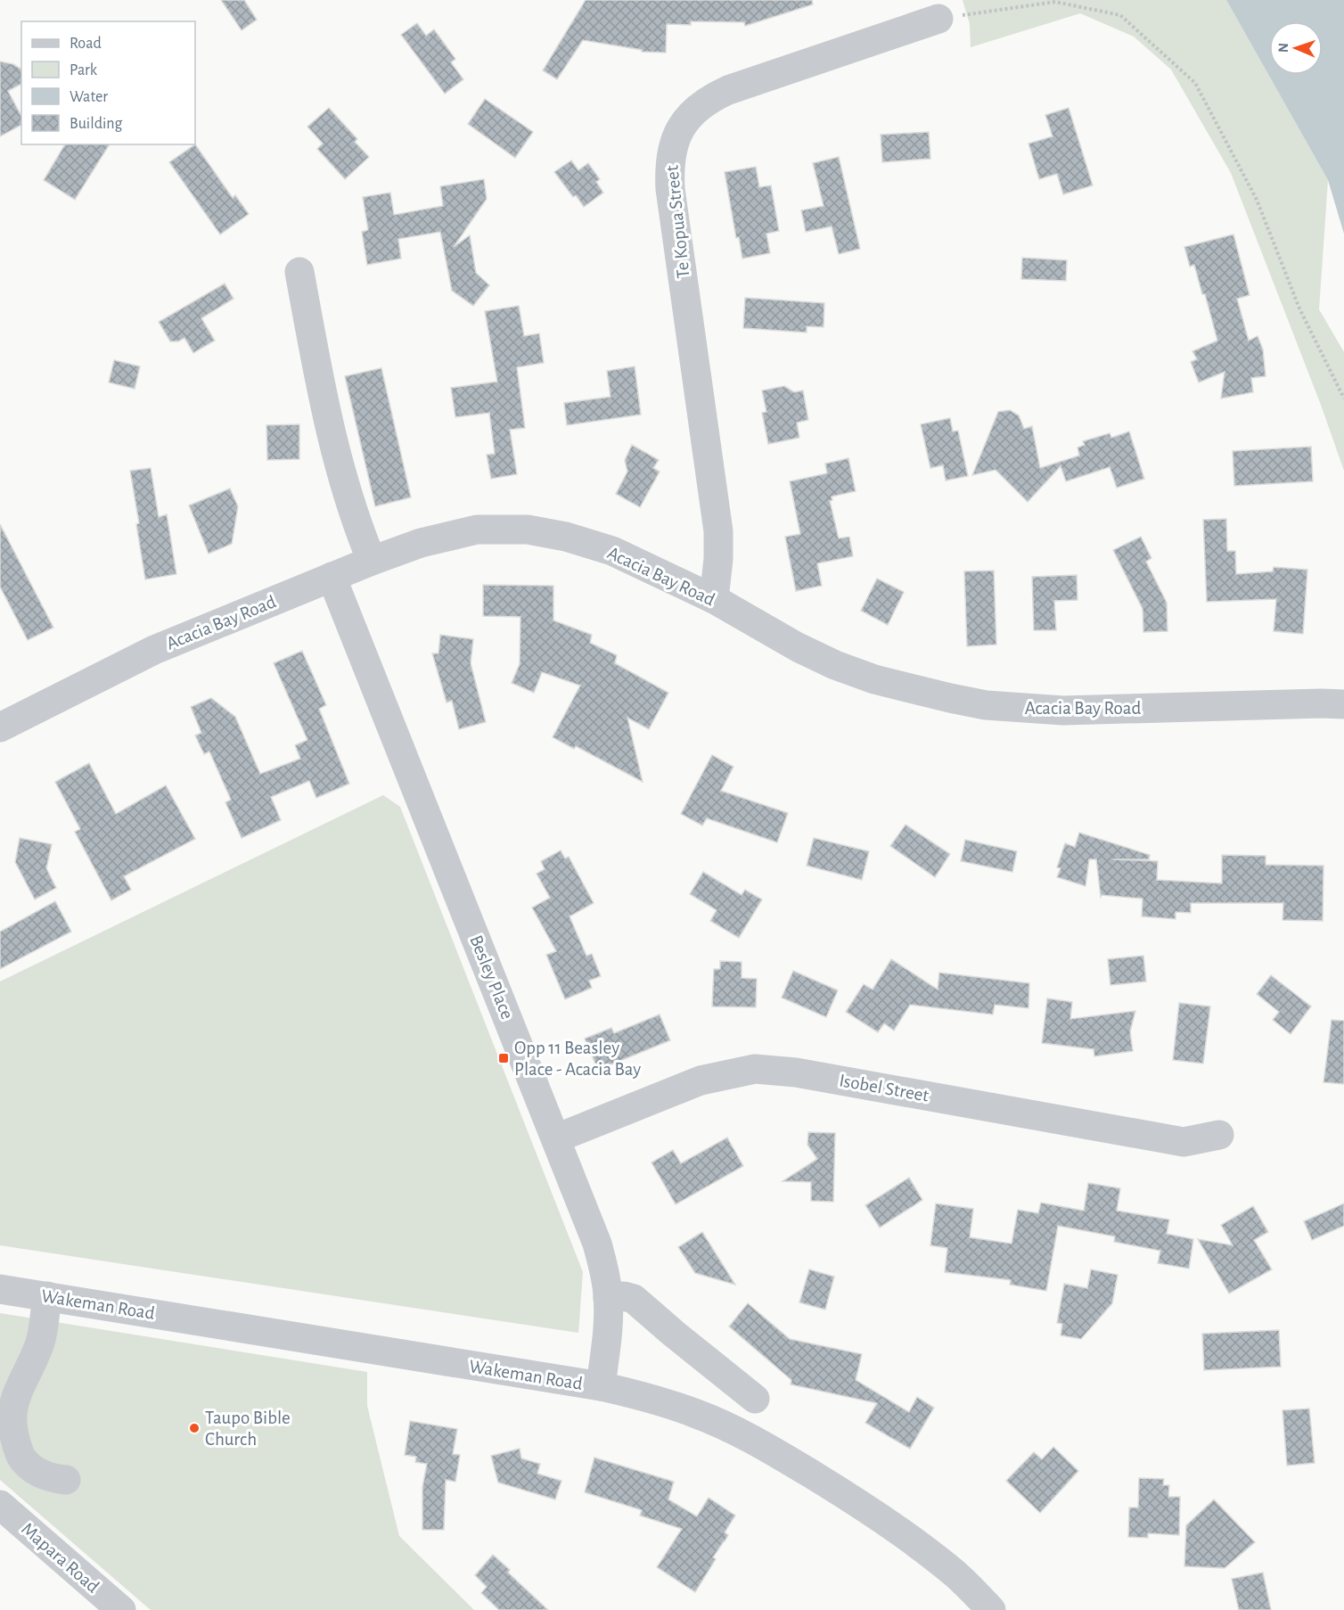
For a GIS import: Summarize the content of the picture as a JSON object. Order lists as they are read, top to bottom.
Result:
{
  "streets": {
    "street": [
      "Te Kopua Street",
      "Acacia Bay Road",
      "Besley Place",
      "Isobel Street",
      "Wakeman Road",
      "Mapara Road"
    ]
  },
  "crossings": [
    ["Te Kopua Street", "Acacia Bay Road"],
    ["Acacia Bay Road", "Besley Place"],
    ["Besley Place", "Isobel Street"],
    ["Besley Place", "Wakeman Road"]
  ],
  "places": {
    "transit": ["Opp 11 Beasley Place - Acacia Bay"],
    "other": ["Taupo Bible Church"]
  },
  "legend": [
    "Road",
    "Park",
    "Water",
    "Building"
  ],
  "north": "left"
}
